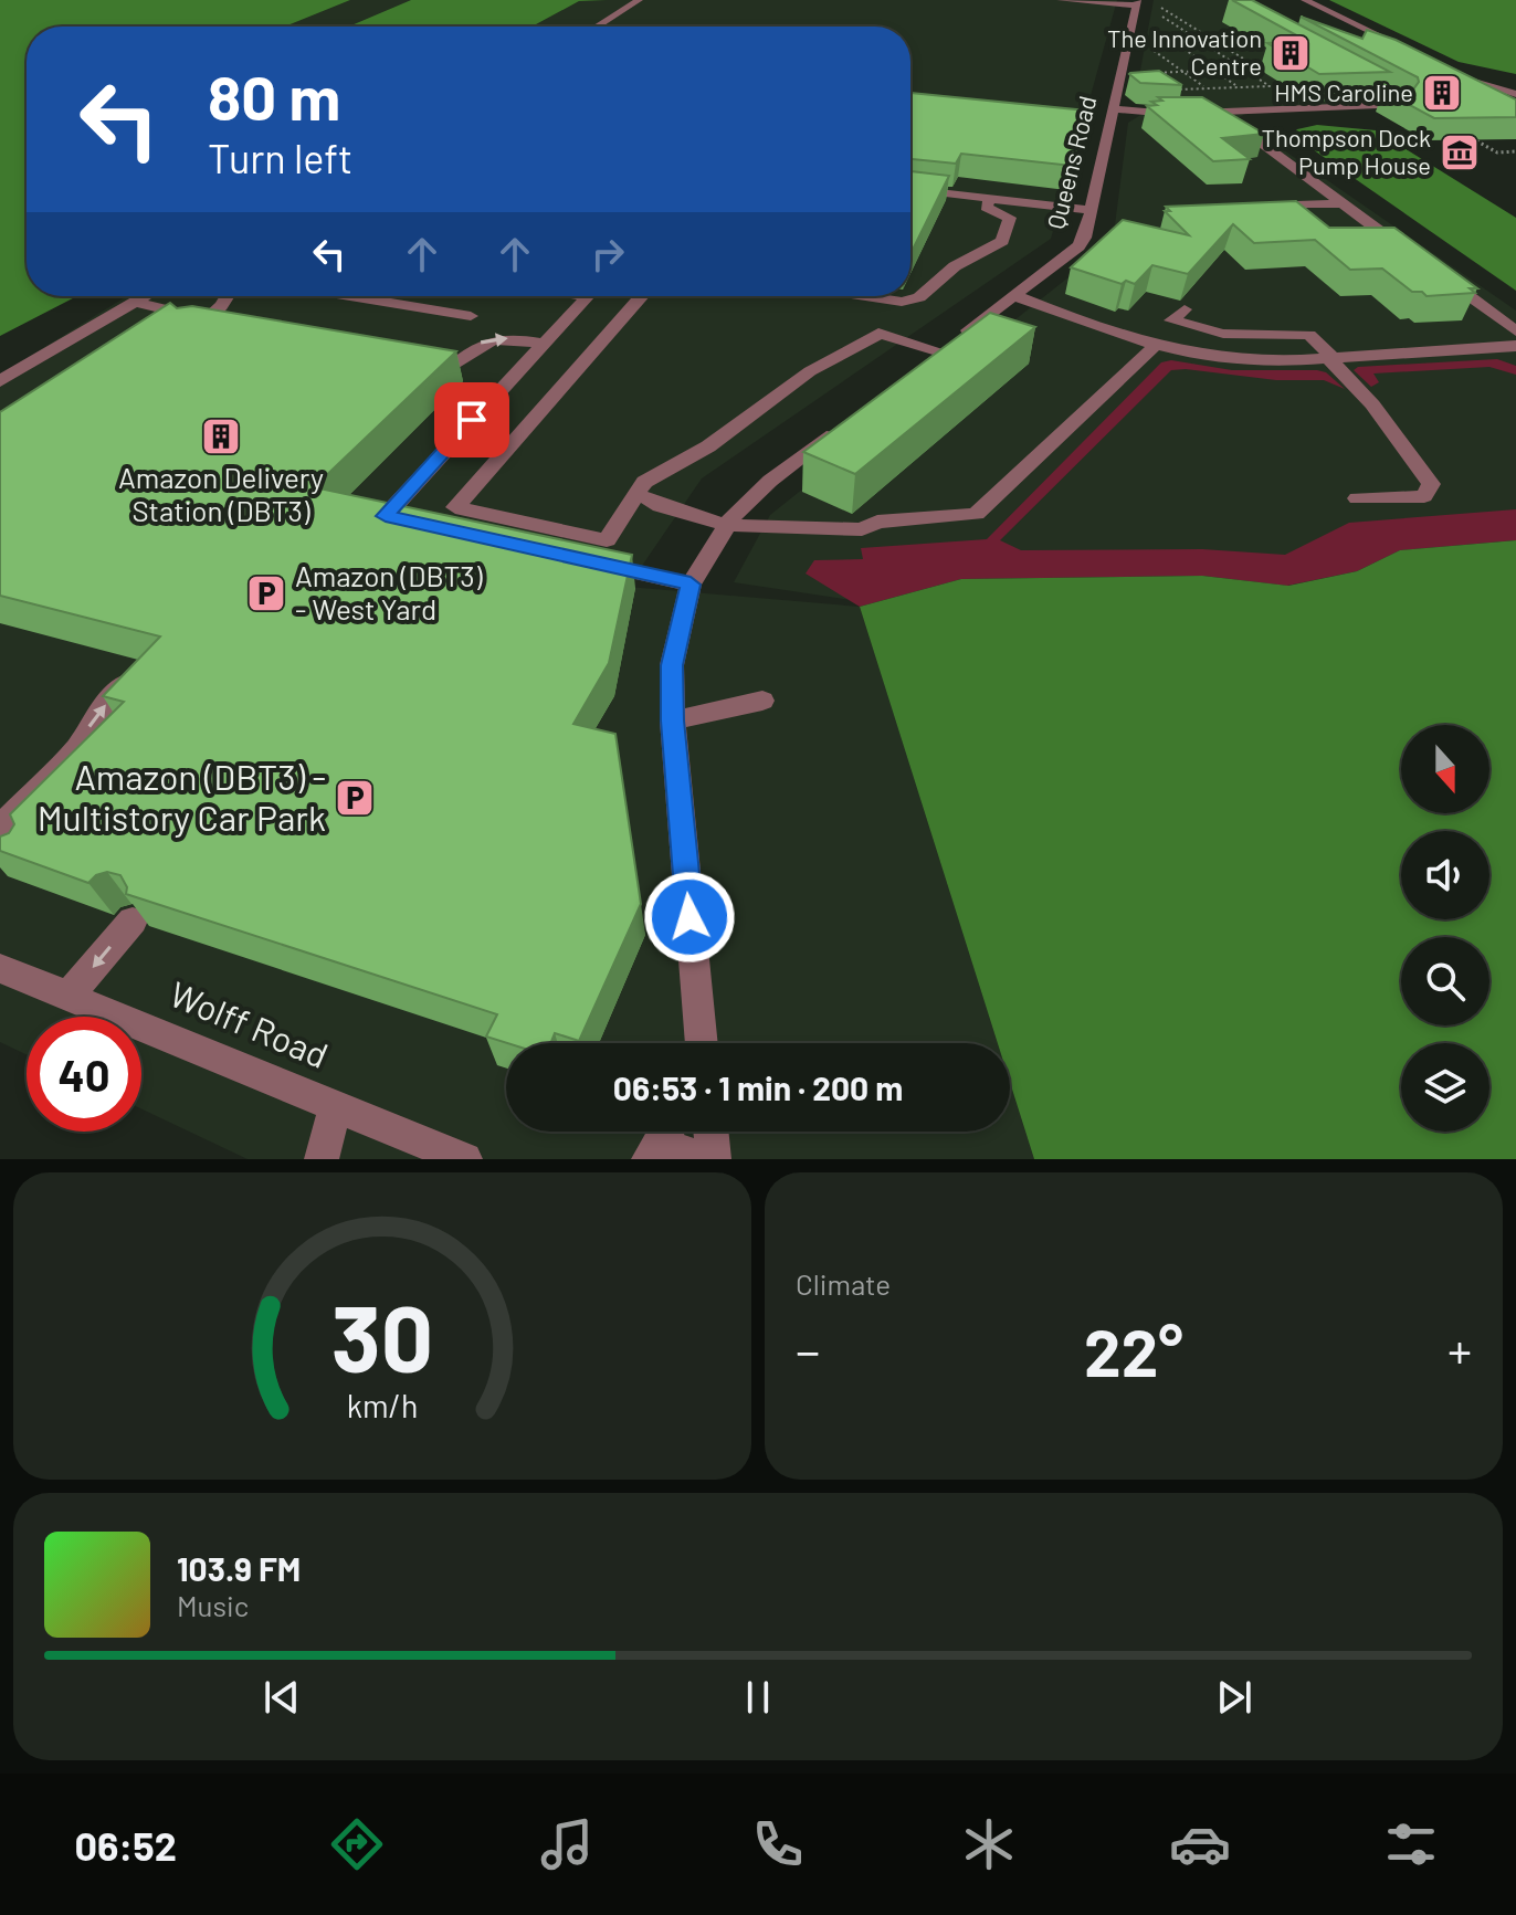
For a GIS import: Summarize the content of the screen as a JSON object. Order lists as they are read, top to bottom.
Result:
{
  "streets": {
    "street": ["Queens Road", "Wolff Road"]
  },
  "places": {
    "building": ["The Innovation Centre", "HMS Caroline", "Amazon Delivery Station (DBT3)"],
    "museum": ["Thompson Dock Pump House"],
    "parking": ["Amazon (DBT3) - West Yard", "Amazon (DBT3) - Multistory Car Park"]
  },
  "north": "bottom",
  "page": {
    "turn": ["80 m", "Turn left"],
    "limit": "40",
    "trip": "06:53 · 1 min · 200 m",
    "tile": "Climate",
    "heat": ["−", "22°", "+"],
    "song": ["103.9 FM", "Music"],
    "tabs": "06:52",
    "gauge": ["30", "km/h"]
  }
}
